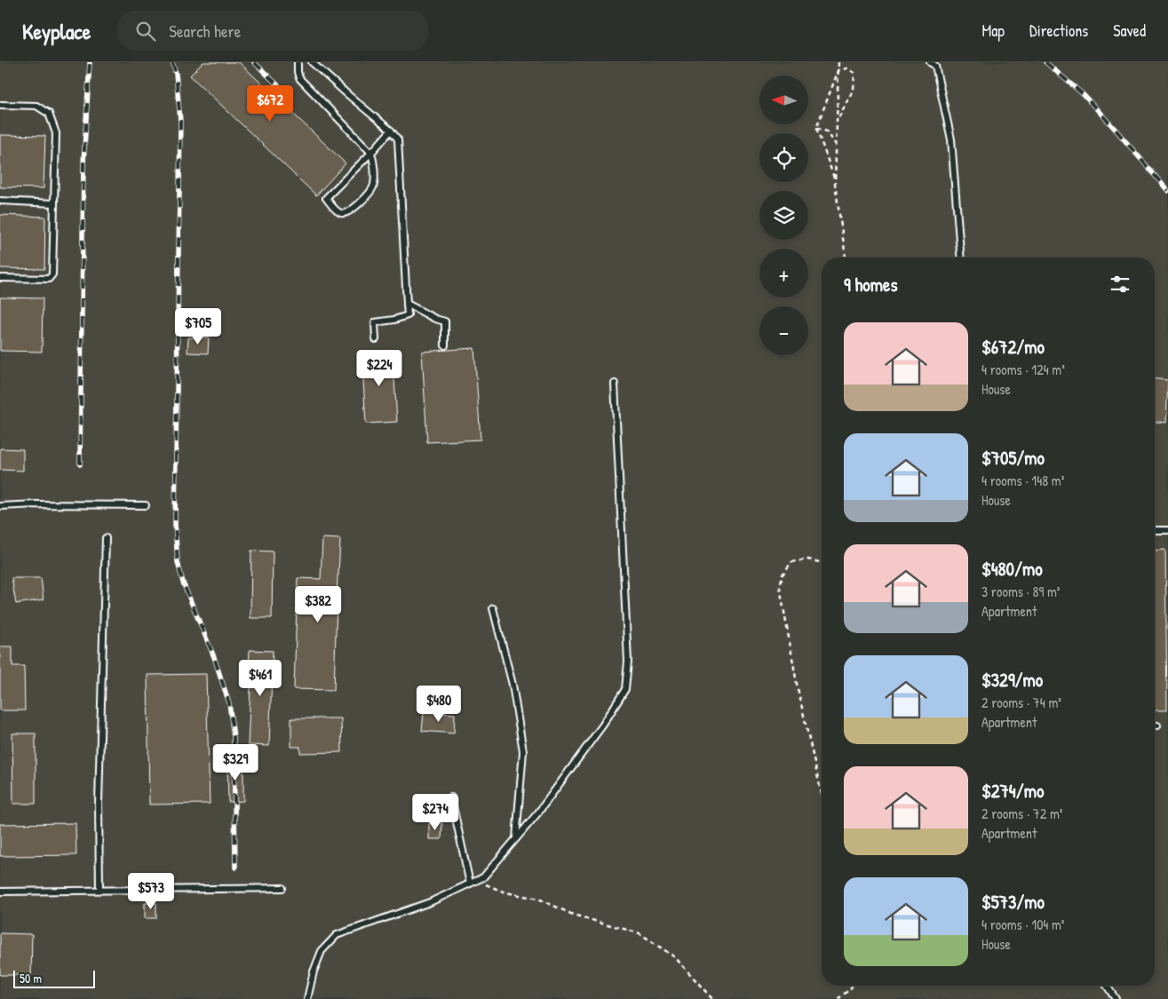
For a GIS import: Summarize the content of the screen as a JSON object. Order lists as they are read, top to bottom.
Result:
{
  "scale_bar": "50 m",
  "north": "left",
  "page": {
    "header": "Keyplace",
    "search": "Search here",
    "nav": ["Map", "Directions", "Saved"],
    "map_buttons": ["+", "−"],
    "price": [
      "$672",
      "$705",
      "$224",
      "$382",
      "$461",
      "$480",
      "$329",
      "$274",
      "$573"
    ],
    "heading": "9 homes",
    "list": [
      {
        "name": "$672/mo",
        "note": "4 rooms · 124 m² · House"
      },
      {
        "name": "$705/mo",
        "note": "4 rooms · 148 m² · House"
      },
      {
        "name": "$480/mo",
        "note": "3 rooms · 89 m² · Apartment"
      },
      {
        "name": "$329/mo",
        "note": "2 rooms · 74 m² · Apartment"
      },
      {
        "name": "$274/mo",
        "note": "2 rooms · 72 m² · Apartment"
      },
      {
        "name": "$573/mo",
        "note": "4 rooms · 104 m² · House"
      }
    ],
    "scale": "50 m"
  }
}
